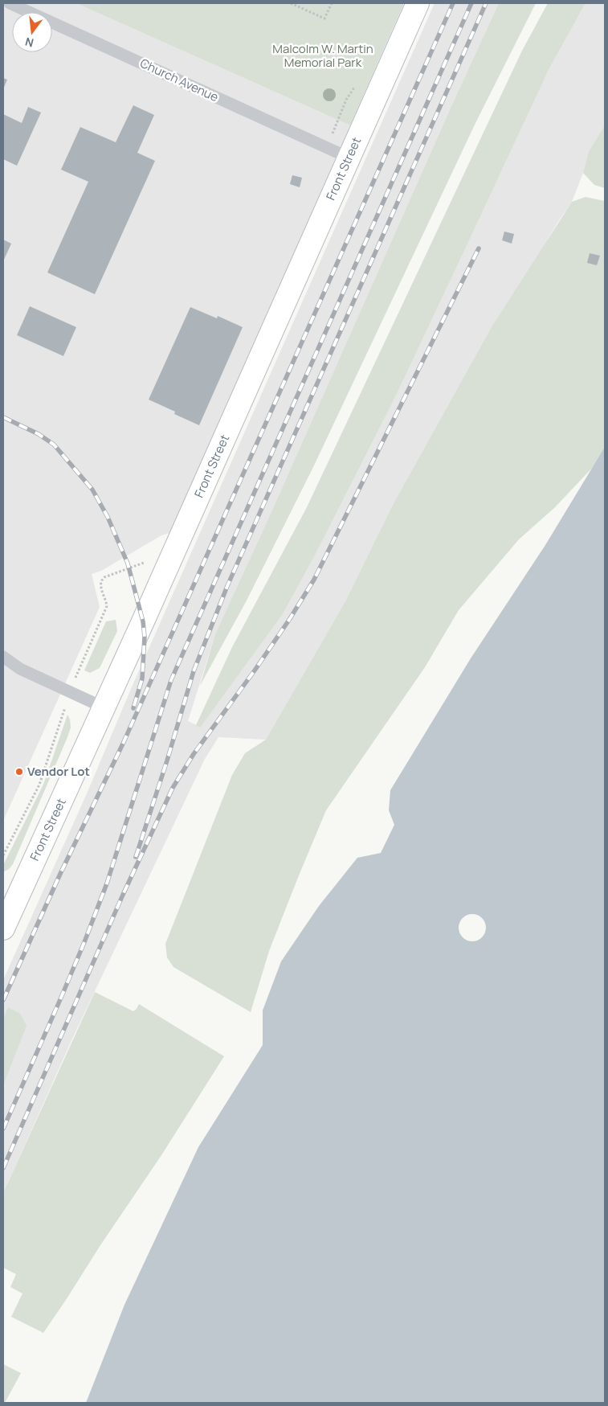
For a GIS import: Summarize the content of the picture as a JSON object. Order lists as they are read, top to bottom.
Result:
{
  "streets": {
    "street": ["Front Street"],
    "lane": ["Church Avenue"]
  },
  "crossings": [
    ["Church Avenue", "Front Street"]
  ],
  "parks": ["Malcolm W. Martin Memorial Park"],
  "places": ["Vendor Lot"],
  "north": "bottom"
}
